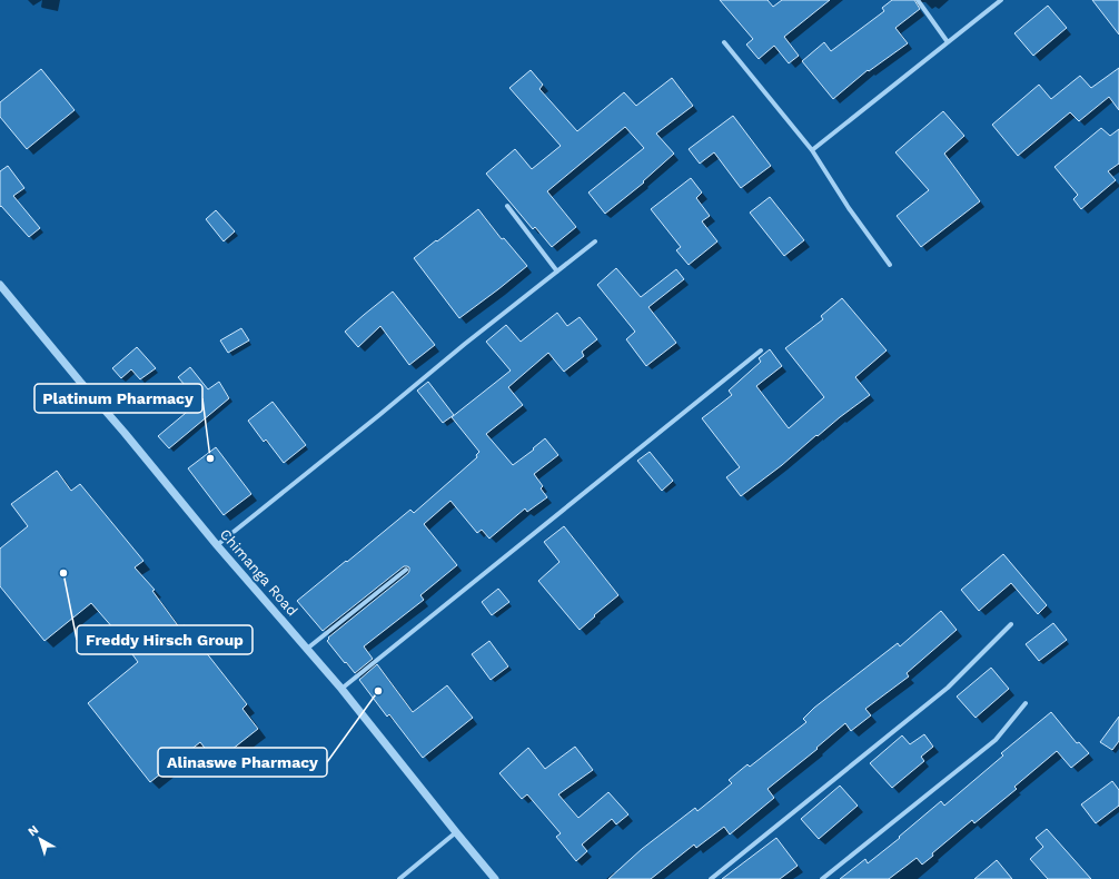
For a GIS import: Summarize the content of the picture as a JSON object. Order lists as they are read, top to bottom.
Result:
{
  "streets": {
    "street": ["Chimanga Road"]
  },
  "places": ["Platinum Pharmacy", "Freddy Hirsch Group", "Alinaswe Pharmacy"],
  "north": "top left"
}
